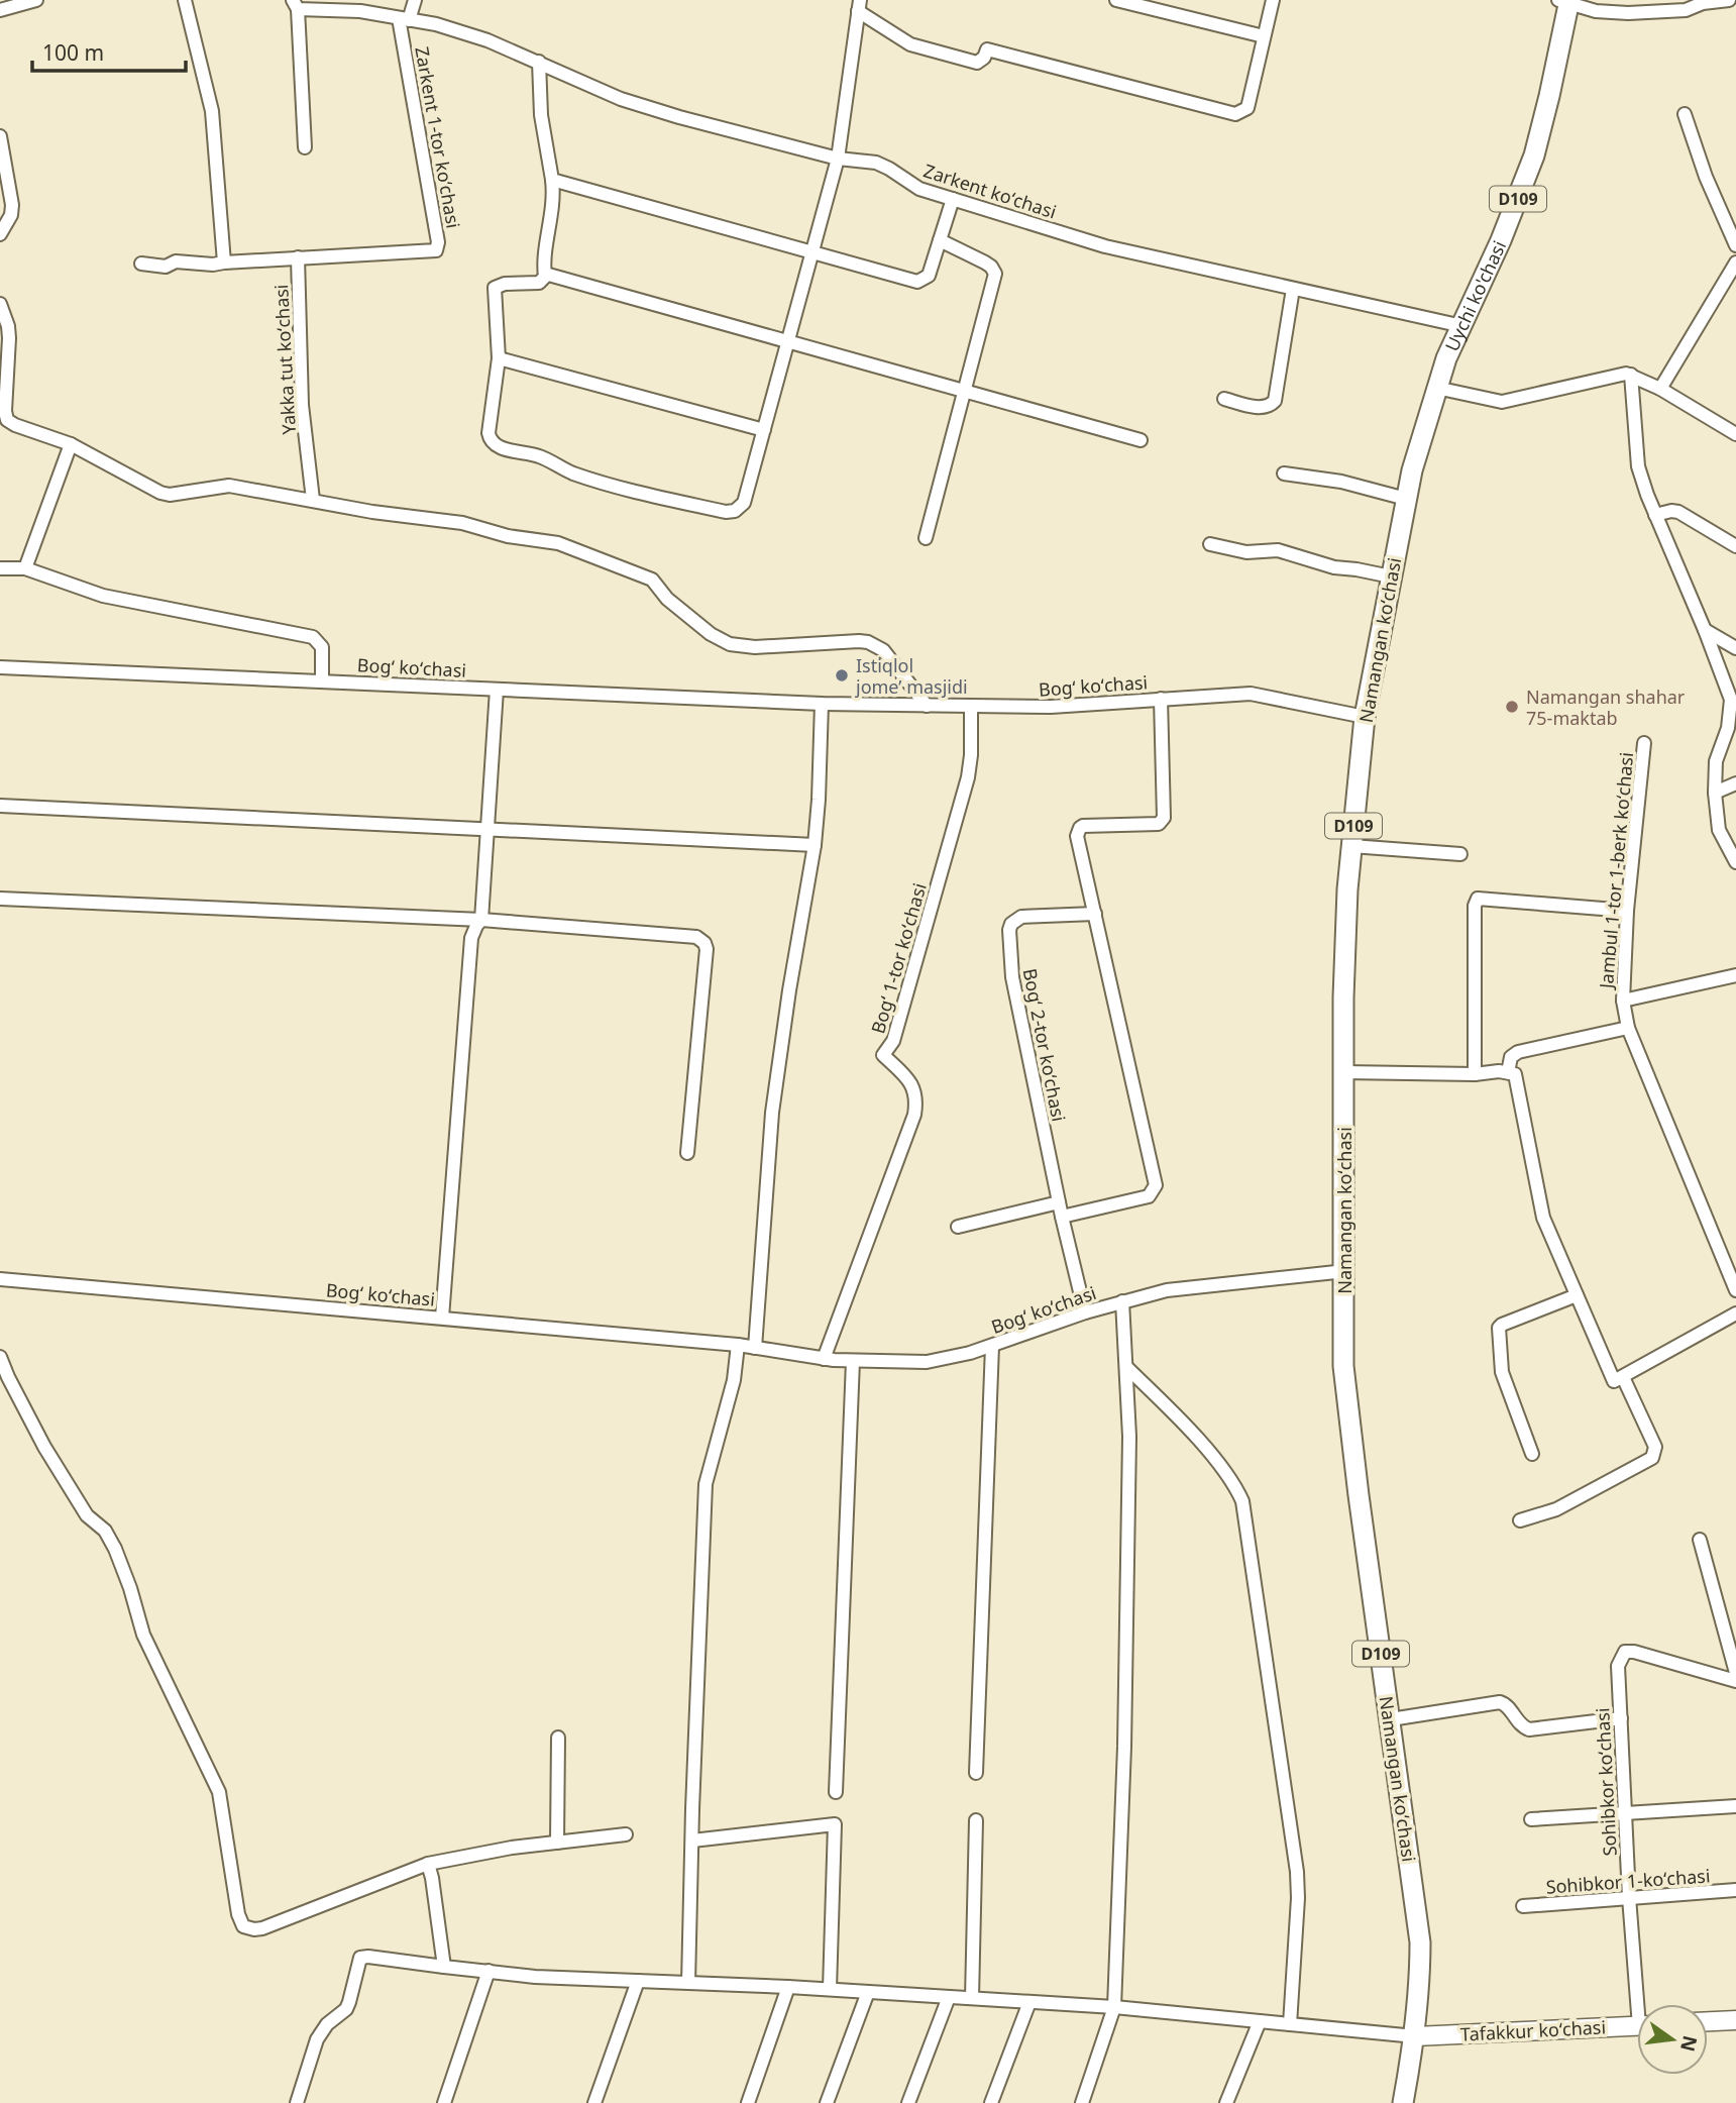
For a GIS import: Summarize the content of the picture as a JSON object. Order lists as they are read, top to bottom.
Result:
{
  "streets": {
    "main road": [
      "D109",
      "Uychi ko'chasi",
      "Namangan koʻchasi",
      "Tafakkur koʻchasi"
    ],
    "street": [
      "Zarkent 1-tor koʻchasi",
      "Zarkent koʻchasi",
      "Yakka tut koʻchasi",
      "Bogʻ koʻchasi",
      "Jambul 1-tor 1-berk koʻchasi",
      "Bogʻ 1-tor koʻchasi",
      "Bogʻ 2-tor koʻchasi",
      "Sohibkor koʻchasi",
      "Sohibkor 1-koʻchasi"
    ]
  },
  "crossings": [
    ["Zarkent 1-tor koʻchasi", "Zarkent koʻchasi"],
    ["Zarkent 1-tor koʻchasi", "Yakka tut koʻchasi"],
    ["Zarkent koʻchasi", "Uychi ko'chasi"],
    ["D109", "Namangan koʻchasi"],
    ["D109", "Tafakkur koʻchasi"],
    ["Uychi ko'chasi", "Namangan koʻchasi"],
    ["Namangan koʻchasi", "Bogʻ koʻchasi"],
    ["Namangan koʻchasi", "Tafakkur koʻchasi"],
    ["Bogʻ koʻchasi", "Bogʻ 1-tor koʻchasi"],
    ["Bogʻ koʻchasi", "Bogʻ 2-tor koʻchasi"],
    ["Sohibkor koʻchasi", "Sohibkor 1-koʻchasi"]
  ],
  "places": ["Istiqlol jome’ masjidi", "Namangan shahar 75-maktab"],
  "scale_bar": "100 m",
  "north": "right"
}
